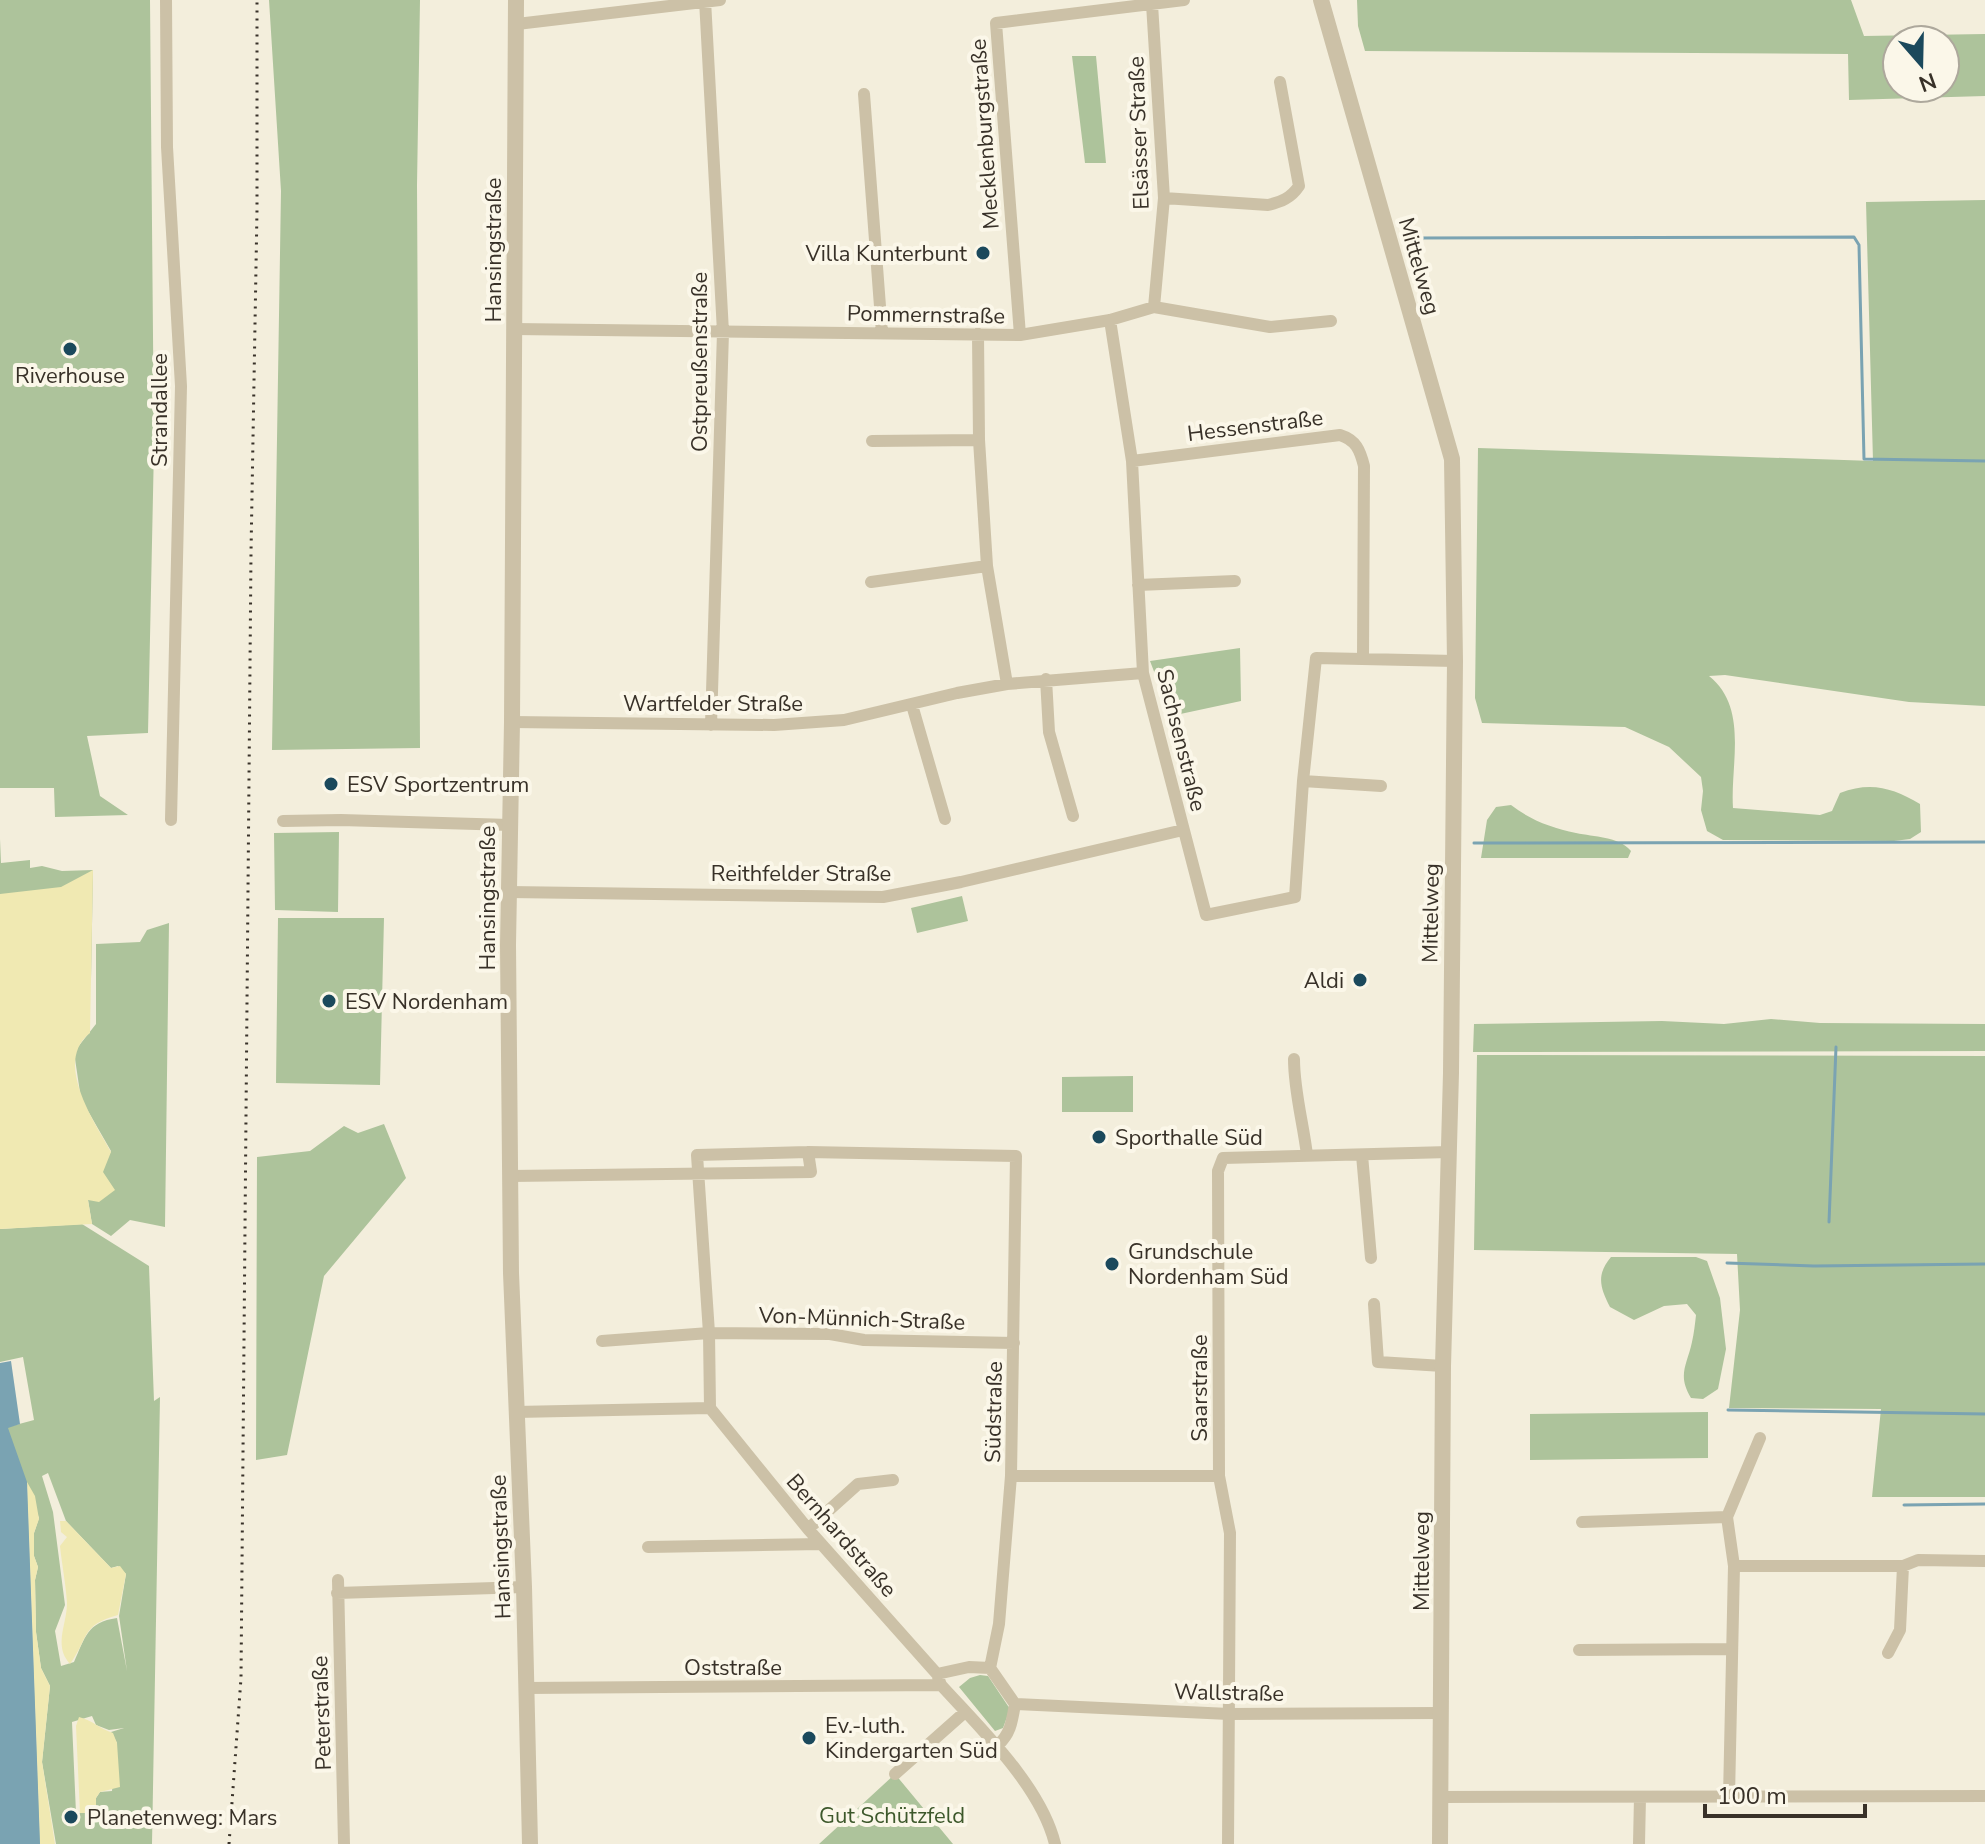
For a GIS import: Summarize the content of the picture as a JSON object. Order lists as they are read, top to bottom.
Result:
{
  "streets": {
    "street": [
      "Elsässer Straße",
      "Mecklenburgstraße",
      "Hansingstraße",
      "Mittelweg",
      "Pommernstraße",
      "Ostpreußenstraße",
      "Strandallee",
      "Hessenstraße",
      "Wartfelder Straße",
      "Sachsenstraße",
      "Reithfelder Straße",
      "Von-Münnich-Straße",
      "Saarstraße",
      "Südstraße",
      "Bernhardstraße",
      "Oststraße",
      "Wallstraße",
      "Peterstraße"
    ]
  },
  "crossings": [
    ["Elsässer Straße", "Mecklenburgstraße"],
    ["Elsässer Straße", "Pommernstraße"],
    ["Mecklenburgstraße", "Pommernstraße"],
    ["Hansingstraße", "Pommernstraße"],
    ["Hansingstraße", "Wartfelder Straße"],
    ["Hansingstraße", "Reithfelder Straße"],
    ["Hansingstraße", "Oststraße"],
    ["Hansingstraße", "Peterstraße"],
    ["Mittelweg", "Sachsenstraße"],
    ["Mittelweg", "Saarstraße"],
    ["Mittelweg", "Wallstraße"],
    ["Pommernstraße", "Ostpreußenstraße"],
    ["Pommernstraße", "Sachsenstraße"],
    ["Ostpreußenstraße", "Wartfelder Straße"],
    ["Hessenstraße", "Sachsenstraße"],
    ["Wartfelder Straße", "Sachsenstraße"],
    ["Sachsenstraße", "Reithfelder Straße"],
    ["Von-Münnich-Straße", "Südstraße"],
    ["Saarstraße", "Wallstraße"],
    ["Südstraße", "Oststraße"],
    ["Bernhardstraße", "Oststraße"]
  ],
  "parks": ["Gut Schützfeld"],
  "places": [
    "Villa Kunterbunt",
    "Riverhouse",
    "ESV Sportzentrum",
    "Aldi",
    "ESV Nordenham",
    "Sporthalle Süd",
    "Grundschule Nordenham Süd",
    "Ev.-luth. Kindergarten Süd",
    "Planetenweg: Mars"
  ],
  "scale_bar": "100 m",
  "north": "bottom"
}
